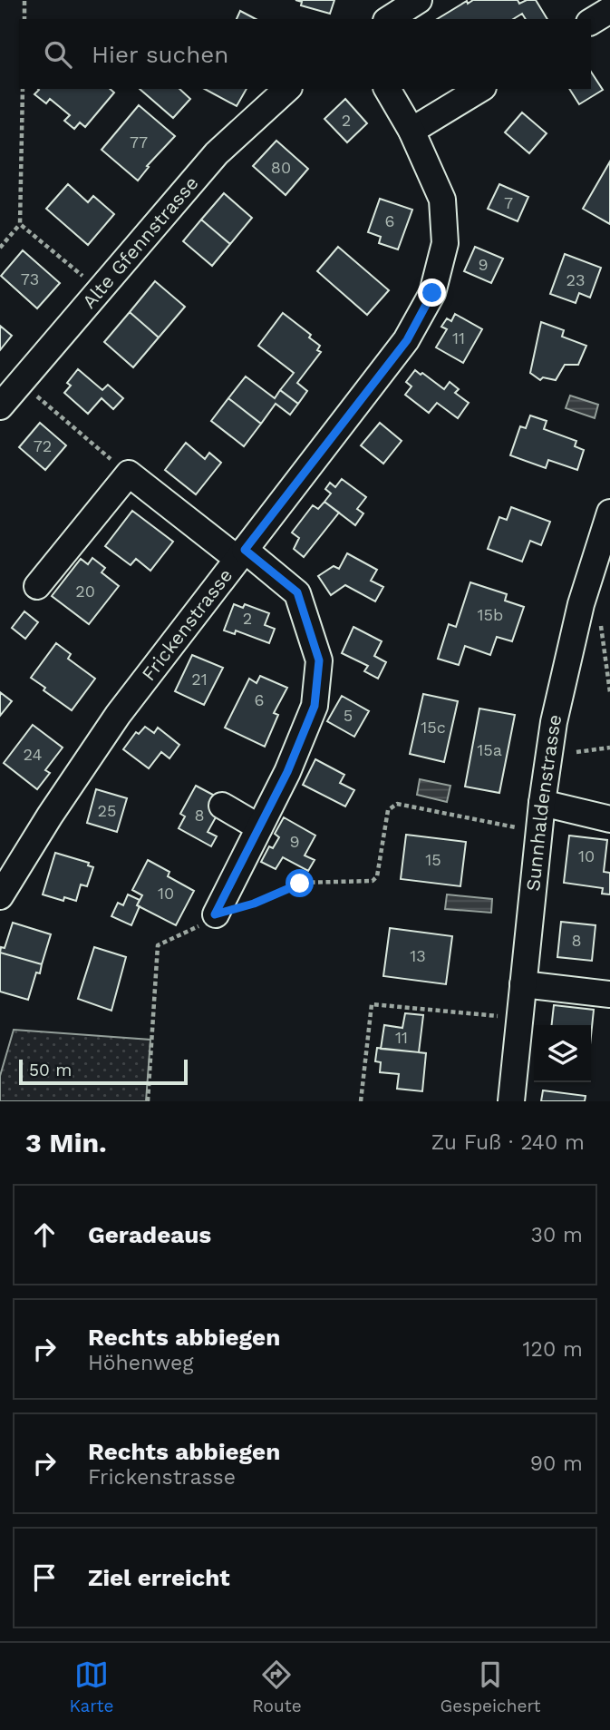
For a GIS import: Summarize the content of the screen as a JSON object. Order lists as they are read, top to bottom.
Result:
{
  "streets": {
    "street": ["Alte Gfennstrasse", "Frickenstrasse", "Sunnhaldenstrasse"]
  },
  "house_numbers": [
    "2",
    "77",
    "80",
    "7",
    "6",
    "9",
    "73",
    "23",
    "11",
    "72",
    "20",
    "15b",
    "2",
    "21",
    "6",
    "5",
    "15c",
    "15a",
    "24",
    "25",
    "8",
    "9",
    "10",
    "15",
    "10",
    "8",
    "13",
    "11"
  ],
  "scale_bar": "50 m",
  "page": {
    "search": "Hier suchen",
    "scale": "50 m",
    "heading": ["3 Min.", "Zu Fuß · 240 m"],
    "list": [
      ["Geradeaus", "30 m"],
      ["Rechts abbiegen", "Höhenweg", "120 m"],
      ["Rechts abbiegen", "Frickenstrasse", "90 m"],
      "Ziel erreicht"
    ],
    "nav": ["Karte", "Route", "Gespeichert"]
  }
}
